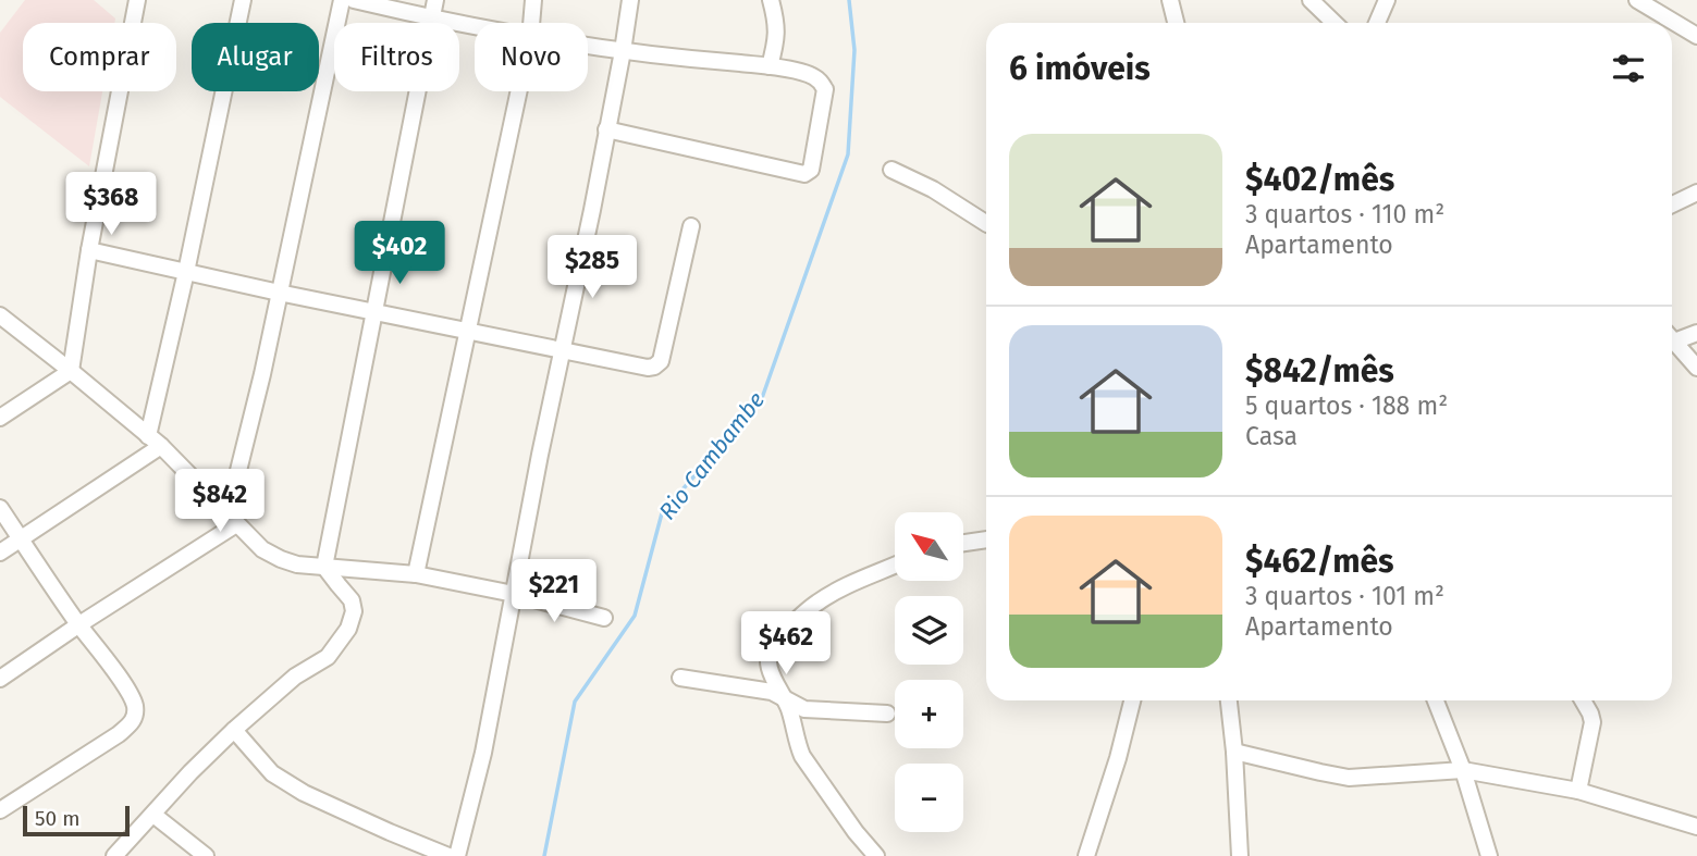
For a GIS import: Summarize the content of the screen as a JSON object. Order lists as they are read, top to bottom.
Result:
{
  "water": ["Rio Cambambe"],
  "scale_bar": "50 m",
  "north": "top left",
  "page": {
    "chip": [
      "Comprar",
      "Alugar",
      "Filtros",
      "Novo"
    ],
    "heading": "6 imóveis",
    "list": [
      {
        "name": "$402/mês",
        "note": "3 quartos · 110 m² · Apartamento"
      },
      {
        "name": "$842/mês",
        "note": "5 quartos · 188 m² · Casa"
      },
      {
        "name": "$462/mês",
        "note": "3 quartos · 101 m² · Apartamento"
      }
    ],
    "price": [
      "$368",
      "$402",
      "$285",
      "$842",
      "$221",
      "$462"
    ],
    "map_buttons": ["+", "−"],
    "scale": "50 m"
  }
}
